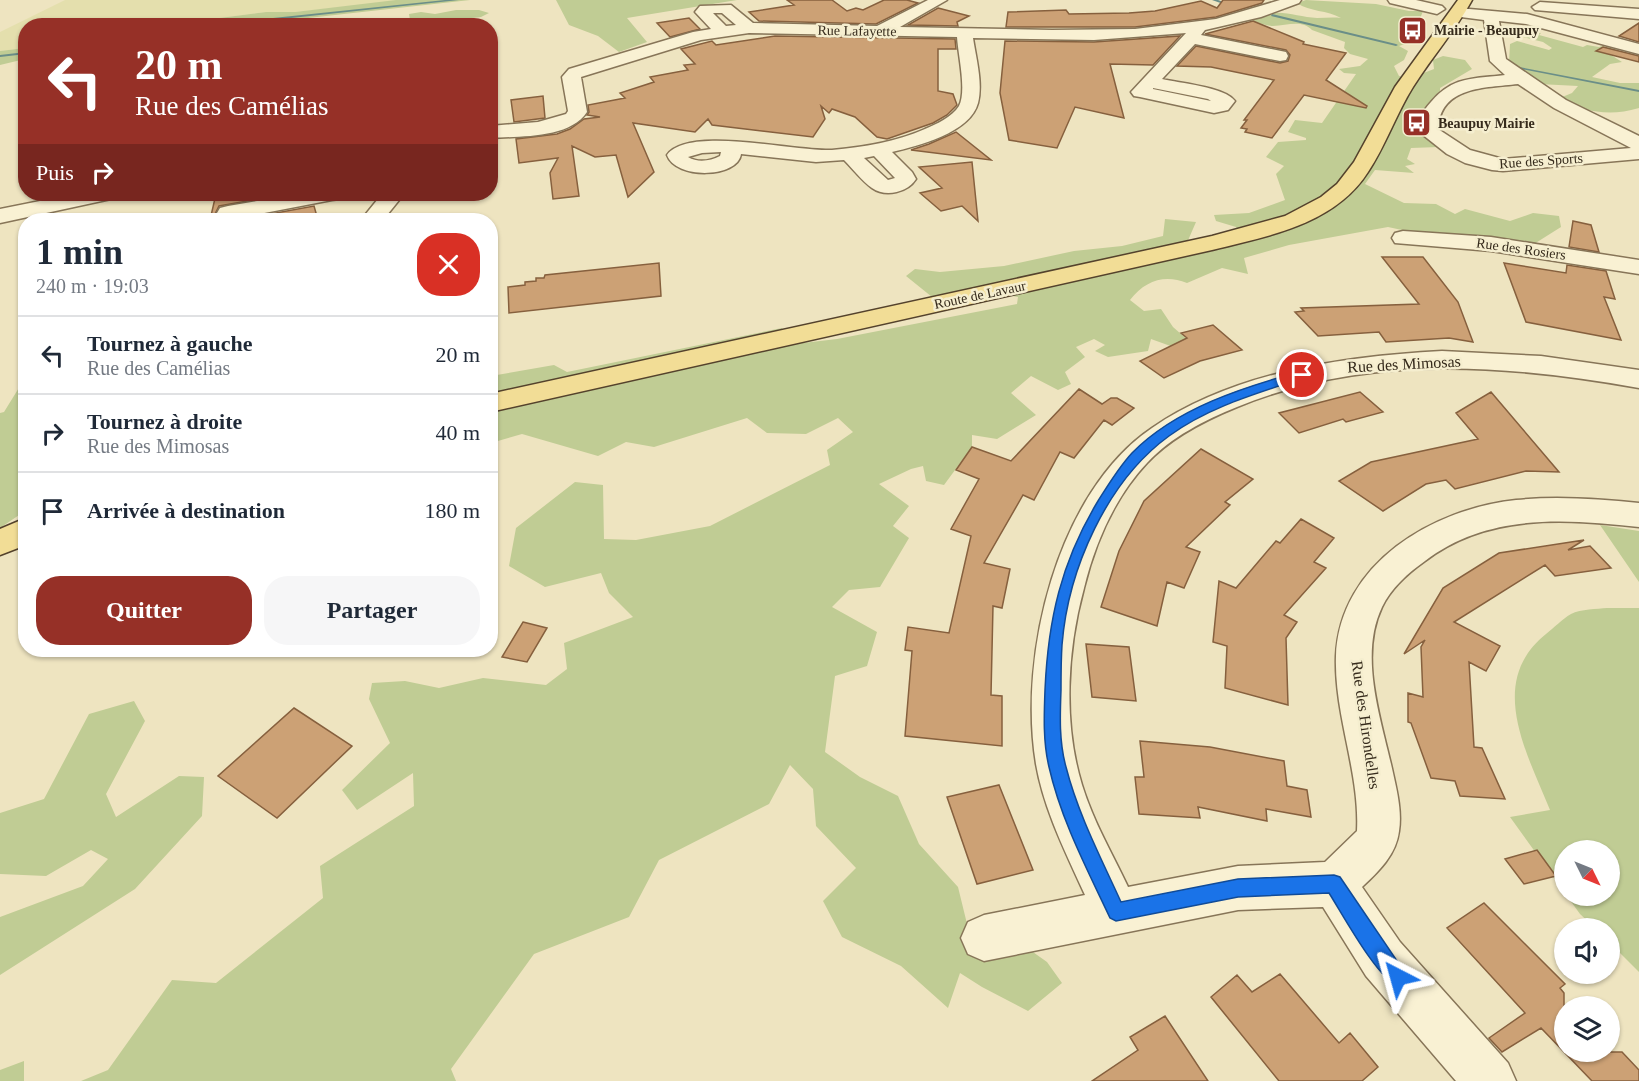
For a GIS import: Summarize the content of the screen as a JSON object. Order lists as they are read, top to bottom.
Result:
{
  "streets": {
    "main road": ["Route de Lavaur"],
    "street": [
      "Rue Lafayette",
      "Rue des Sports",
      "Rue des Rosiers",
      "Rue des Mimosas",
      "Rue des Hirondelles"
    ]
  },
  "places": {
    "bus stop": ["Mairie - Beaupuy", "Beaupuy Mairie"]
  },
  "north": "bottom right",
  "page": {
    "turn": ["20 m", "Rue des Camélias"],
    "then": "Puis",
    "heading": ["1 min", "240 m · 19:03"],
    "list": [
      {
        "name": "Tournez à gauche",
        "note": "Rue des Camélias",
        "value": "20 m"
      },
      {
        "name": "Tournez à droite",
        "note": "Rue des Mimosas",
        "value": "40 m"
      },
      {
        "name": "Arrivée à destination",
        "value": "180 m"
      }
    ],
    "buttons": ["Quitter", "Partager"]
  }
}
